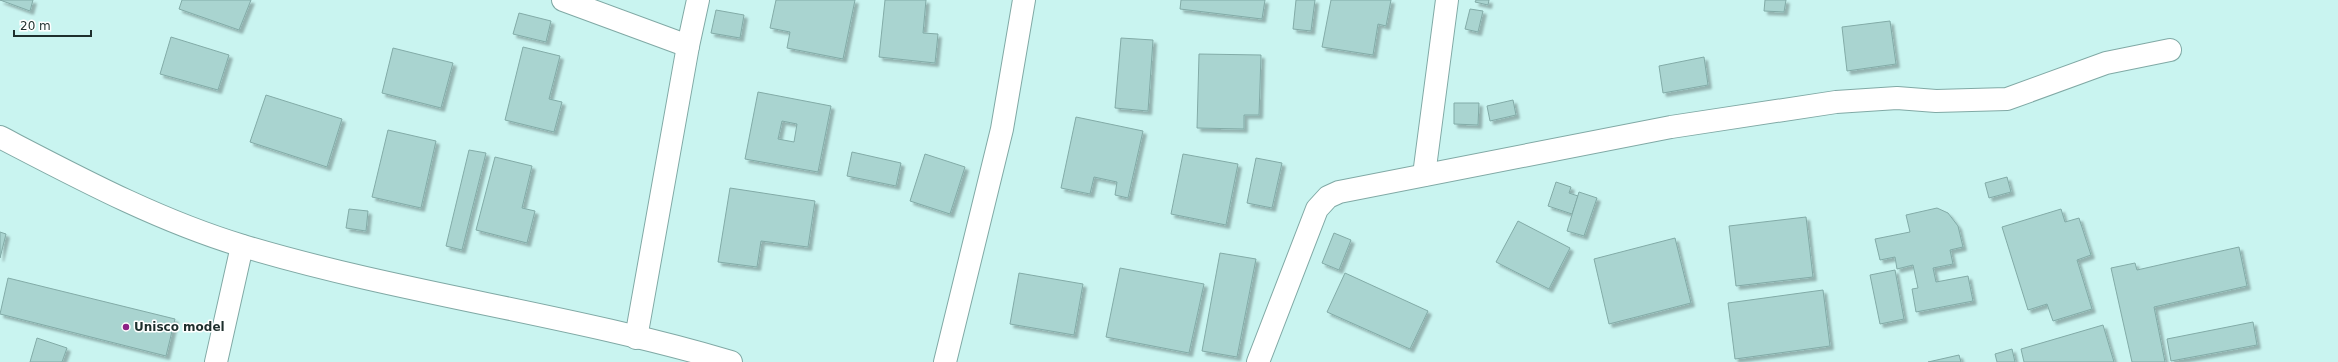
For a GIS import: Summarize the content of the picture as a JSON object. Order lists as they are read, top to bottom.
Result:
{
  "places": ["Unisco model"],
  "scale_bar": "20 m"
}
